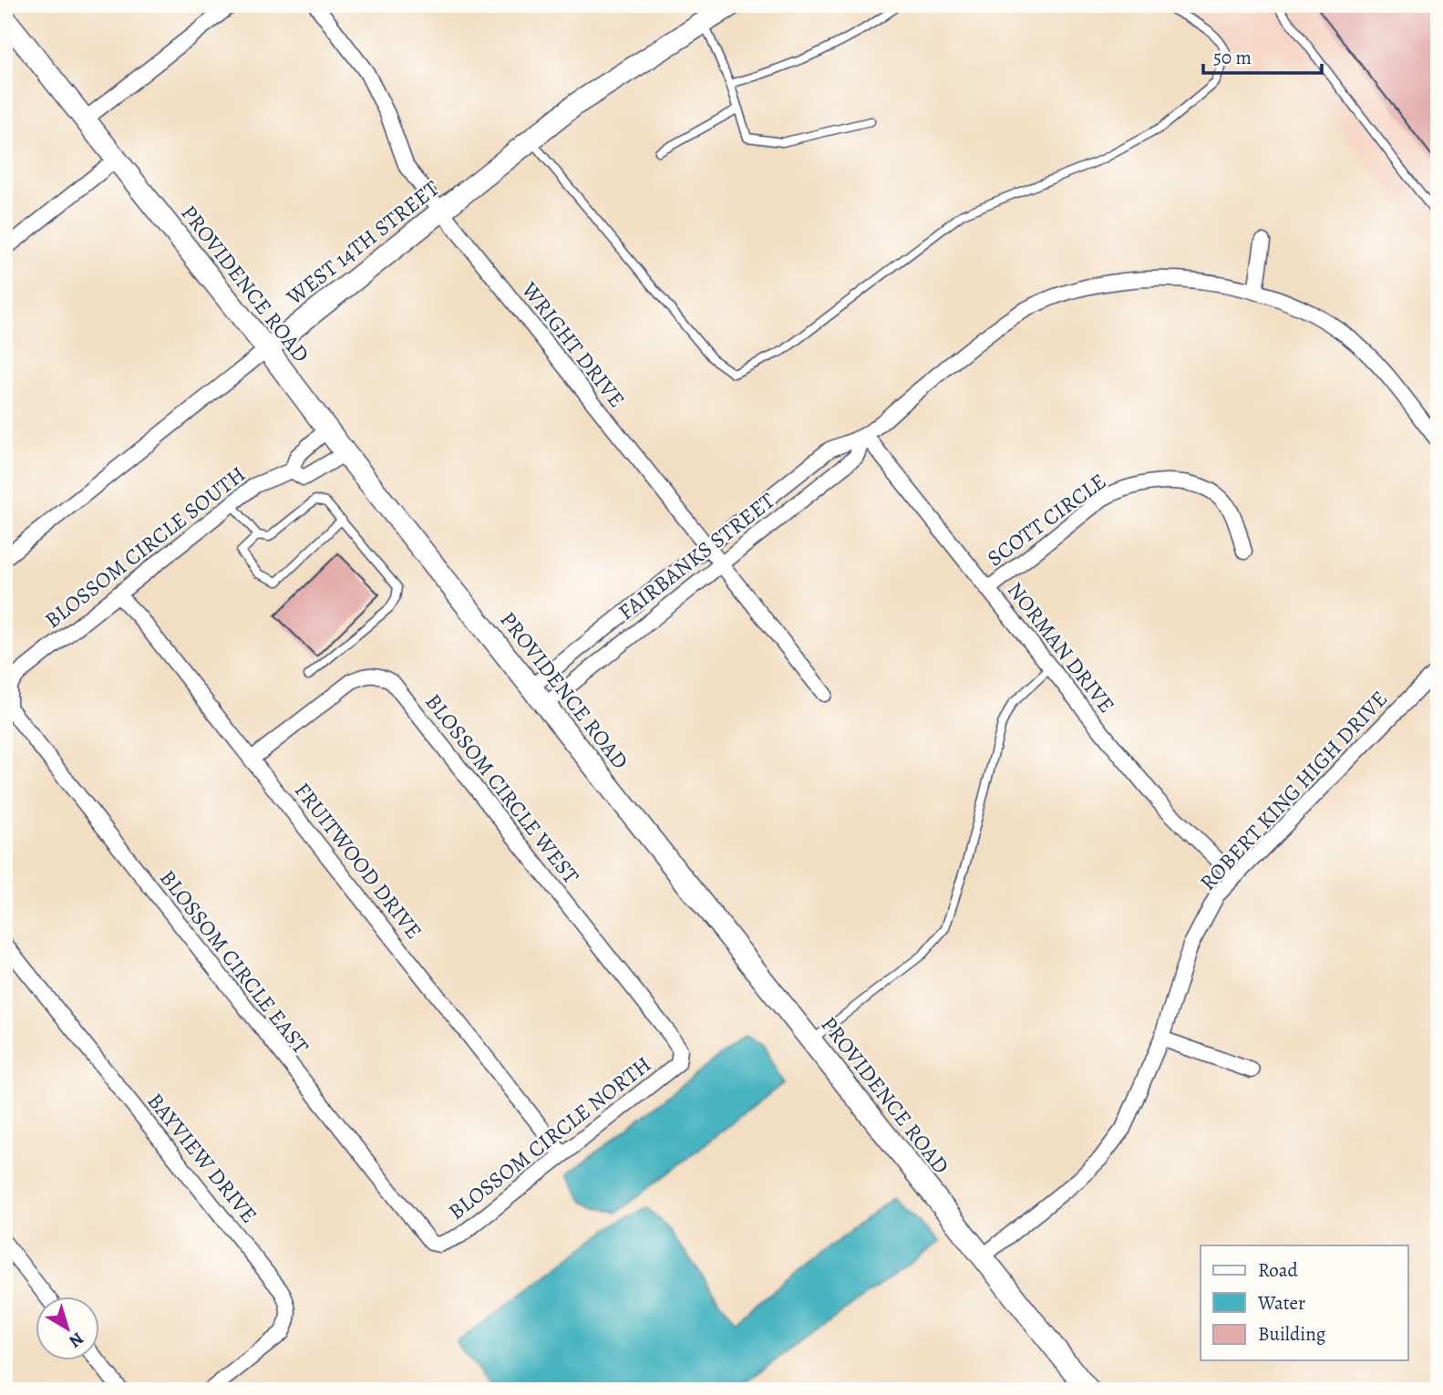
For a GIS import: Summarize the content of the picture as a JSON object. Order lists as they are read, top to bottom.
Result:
{
  "streets": {
    "street": [
      "WEST 14TH STREET",
      "PROVIDENCE ROAD",
      "WRIGHT DRIVE",
      "SCOTT CIRCLE",
      "BLOSSOM CIRCLE SOUTH",
      "FAIRBANKS STREET",
      "NORMAN DRIVE",
      "BLOSSOM CIRCLE WEST",
      "ROBERT KING HIGH DRIVE",
      "FRUITWOOD DRIVE",
      "BLOSSOM CIRCLE EAST",
      "BLOSSOM CIRCLE NORTH",
      "BAYVIEW DRIVE"
    ]
  },
  "crossings": [
    ["WEST 14TH STREET", "PROVIDENCE ROAD"],
    ["WEST 14TH STREET", "WRIGHT DRIVE"],
    ["PROVIDENCE ROAD", "BLOSSOM CIRCLE SOUTH"],
    ["PROVIDENCE ROAD", "FAIRBANKS STREET"],
    ["PROVIDENCE ROAD", "ROBERT KING HIGH DRIVE"],
    ["WRIGHT DRIVE", "FAIRBANKS STREET"],
    ["SCOTT CIRCLE", "NORMAN DRIVE"],
    ["BLOSSOM CIRCLE SOUTH", "FRUITWOOD DRIVE"],
    ["BLOSSOM CIRCLE SOUTH", "BLOSSOM CIRCLE EAST"],
    ["FAIRBANKS STREET", "NORMAN DRIVE"],
    ["NORMAN DRIVE", "ROBERT KING HIGH DRIVE"],
    ["BLOSSOM CIRCLE WEST", "FRUITWOOD DRIVE"],
    ["BLOSSOM CIRCLE WEST", "BLOSSOM CIRCLE NORTH"],
    ["FRUITWOOD DRIVE", "BLOSSOM CIRCLE NORTH"],
    ["BLOSSOM CIRCLE EAST", "BLOSSOM CIRCLE NORTH"]
  ],
  "legend": ["Road", "Water", "Building"],
  "scale_bar": "50 m",
  "north": "bottom right"
}
